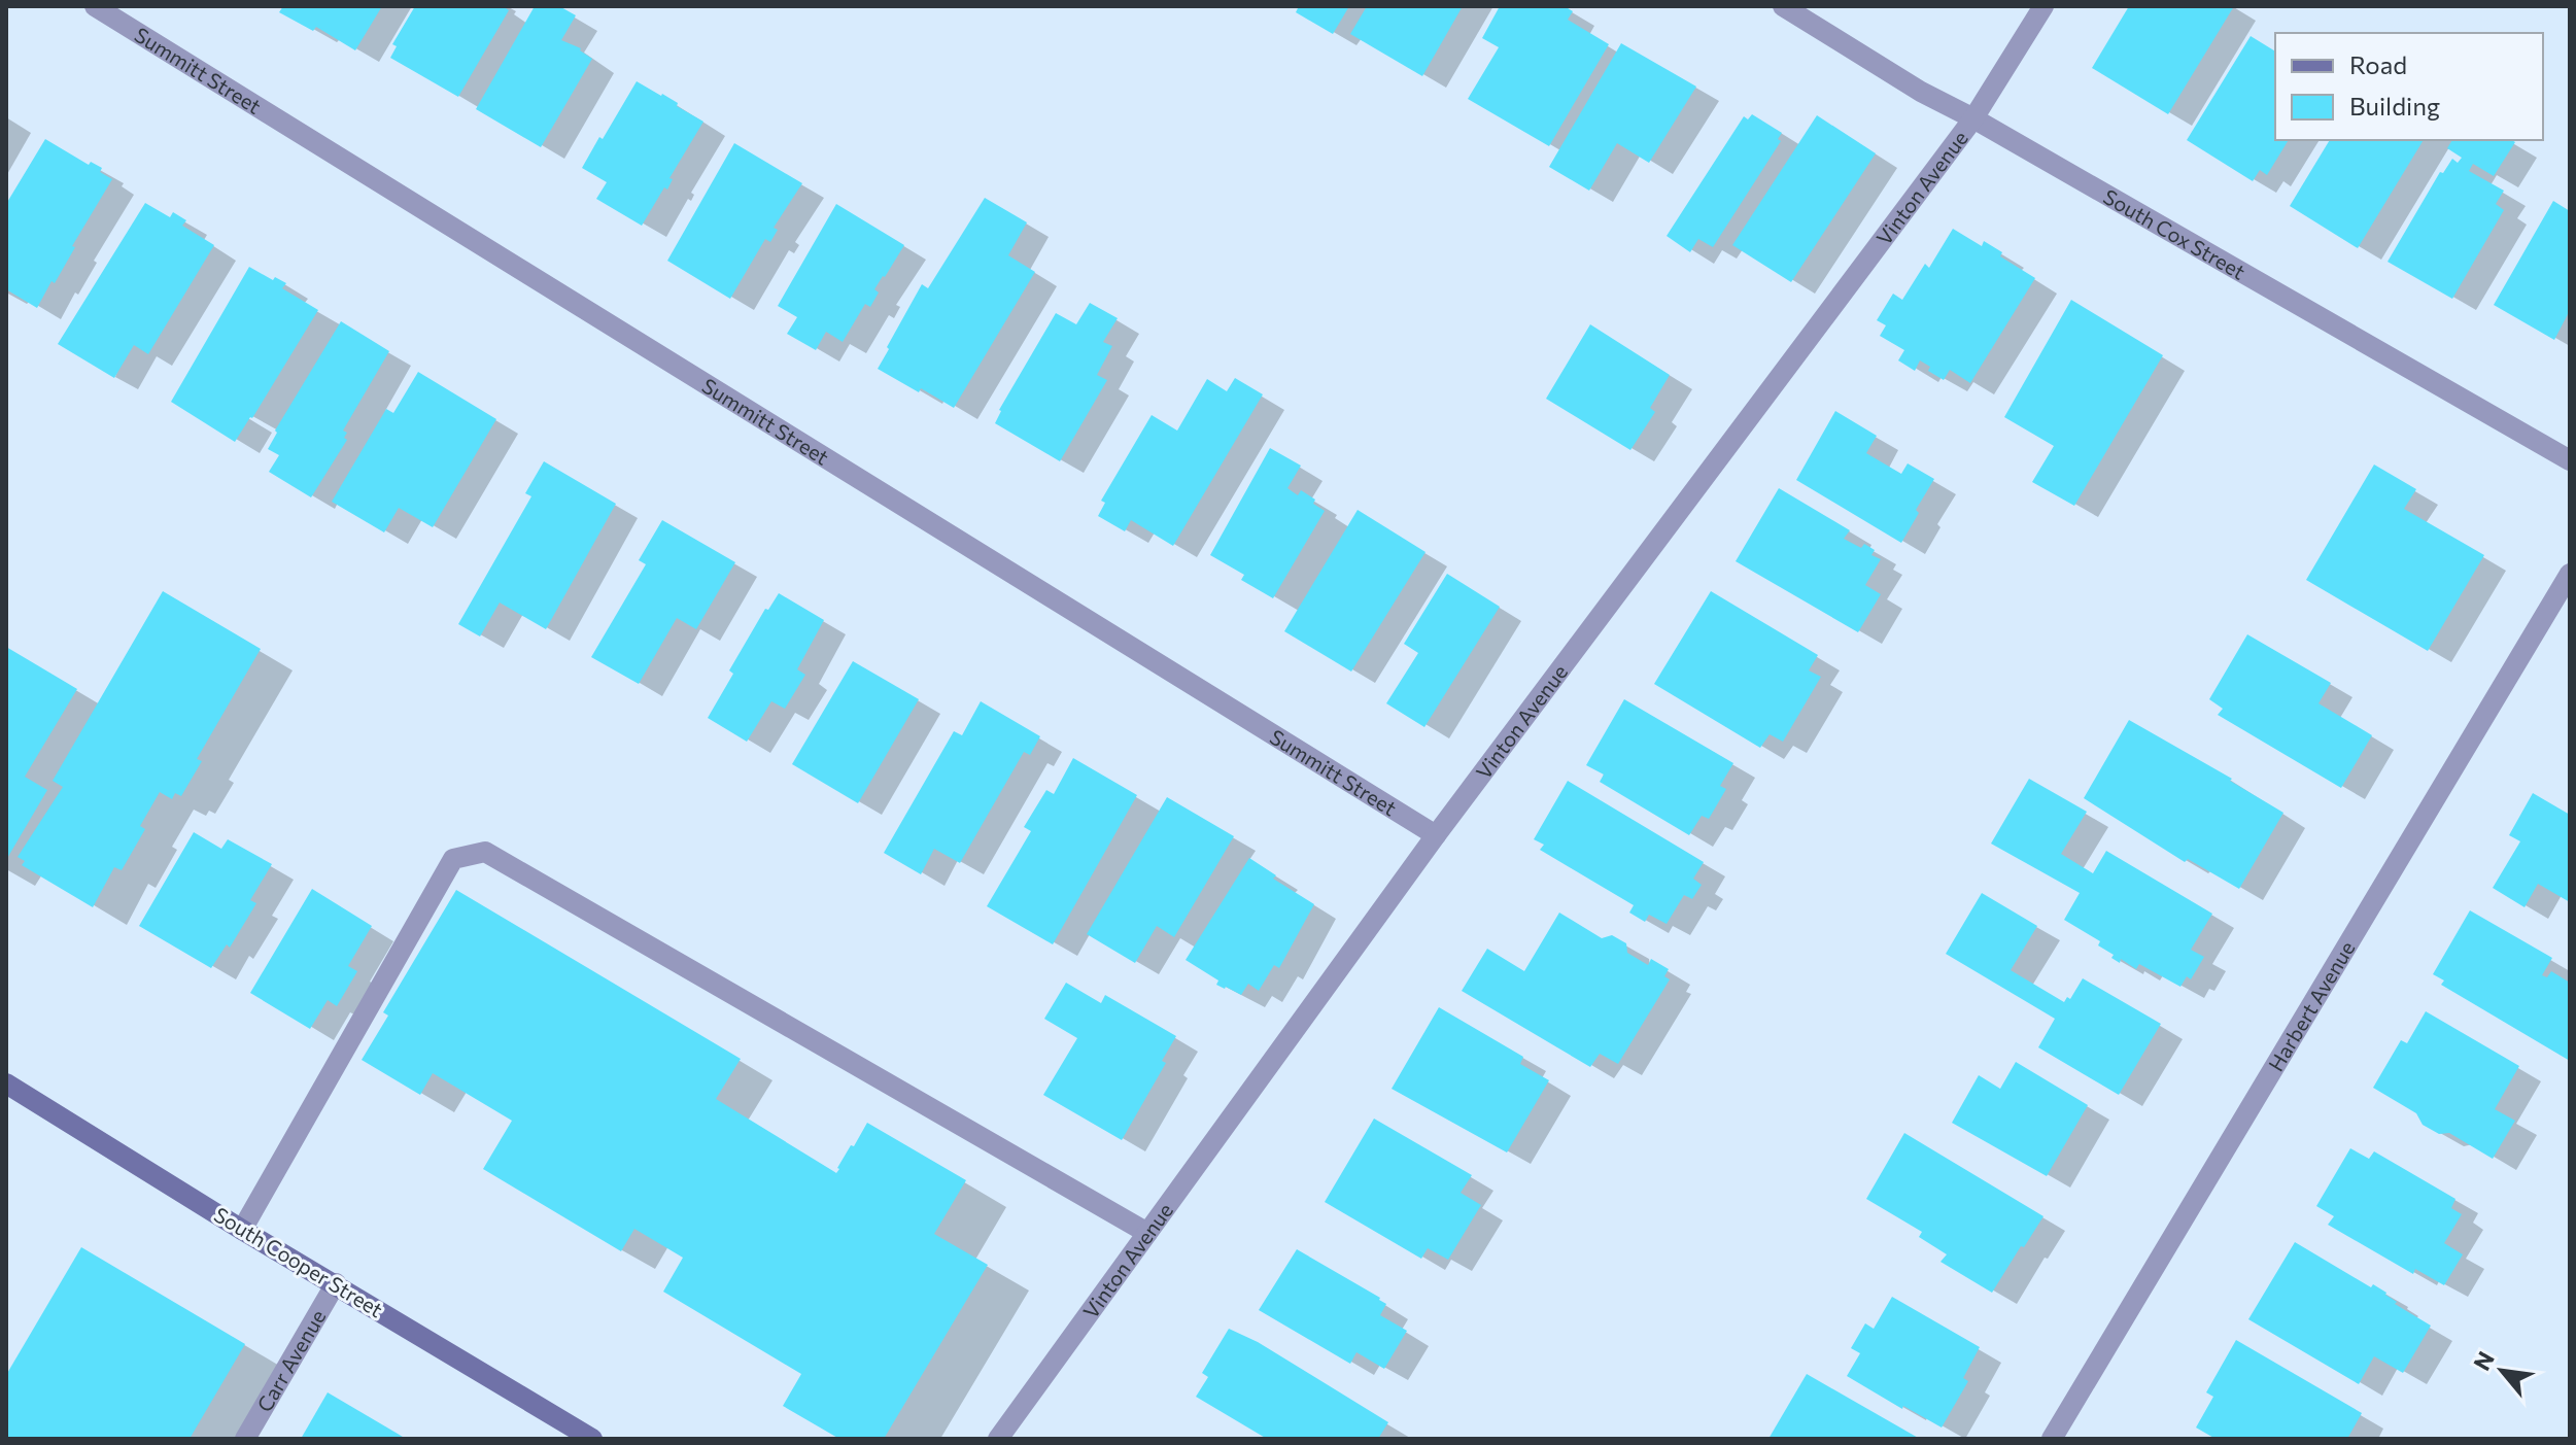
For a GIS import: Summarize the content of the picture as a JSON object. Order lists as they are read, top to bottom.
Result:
{
  "streets": {
    "main road": ["South Cooper Street"],
    "street": [
      "Summitt Street",
      "Vinton Avenue",
      "South Cox Street",
      "Harbert Avenue",
      "Carr Avenue"
    ]
  },
  "crossings": [
    ["Summitt Street", "Vinton Avenue"],
    ["Vinton Avenue", "South Cox Street"],
    ["South Cooper Street", "Carr Avenue"]
  ],
  "legend": ["Road", "Building"],
  "north": "top left"
}
